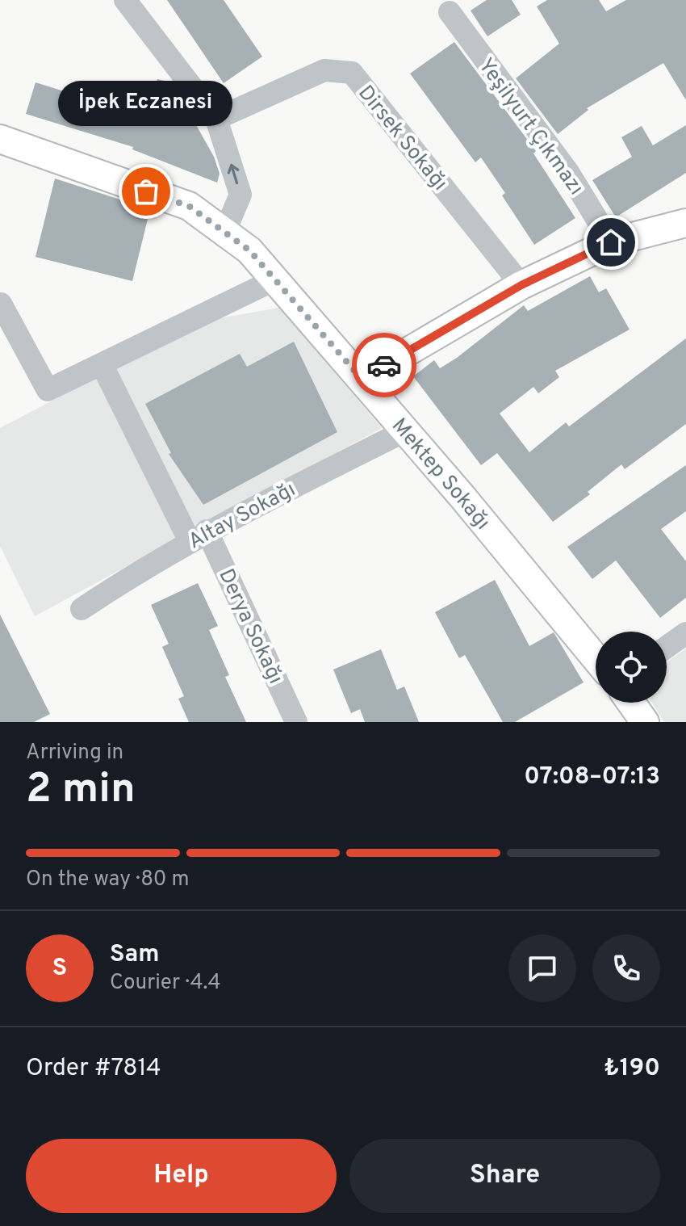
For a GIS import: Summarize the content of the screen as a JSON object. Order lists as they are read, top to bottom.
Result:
{
  "streets": {
    "main road": ["Mektep Sokağı"],
    "street": [
      "Yeşilyurt Çıkmazı",
      "Dirsek Sokağı",
      "Altay Sokağı",
      "Derya Sokağı"
    ]
  },
  "crossings": [
    ["Mektep Sokağı", "Altay Sokağı"],
    ["Altay Sokağı", "Derya Sokağı"]
  ],
  "places": ["İpek Eczanesi"],
  "page": {
    "bubble": "İpek Eczanesi",
    "heading": ["2 min", "Arriving in", "07:08–07:13"],
    "panel": [
      "Sam",
      "Courier · 4.4",
      "Order #7814",
      "₺190"
    ],
    "bar": "On the way · 80 m",
    "round": "S",
    "buttons": ["Help", "Share"]
  }
}
